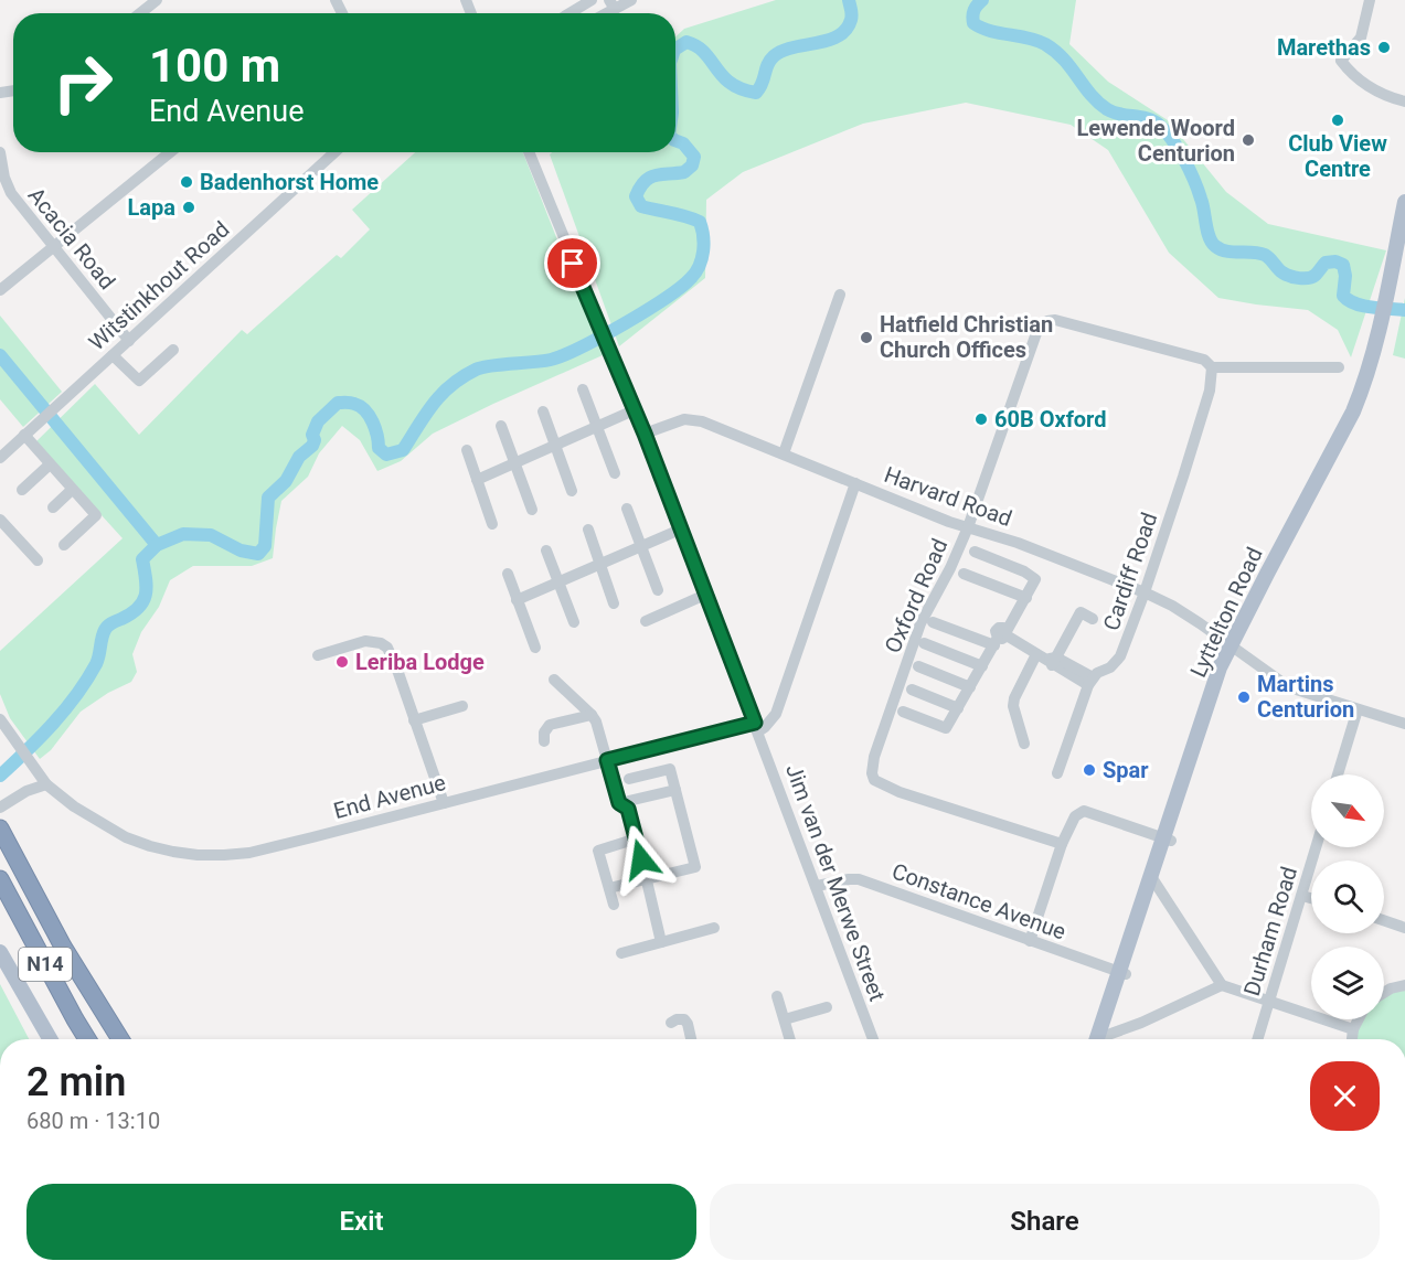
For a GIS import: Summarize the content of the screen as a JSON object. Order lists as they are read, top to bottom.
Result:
{
  "streets": {
    "highway": ["N14"],
    "main road": ["Lyttelton Road"],
    "street": [
      "Acacia Road",
      "Witstinkhout Road",
      "Harvard Road",
      "Cardiff Road",
      "Oxford Road",
      "End Avenue",
      "Jim van der Merwe Street",
      "Constance Avenue",
      "Durham Road"
    ]
  },
  "crossings": [
    ["Acacia Road", "Witstinkhout Road"],
    ["Harvard Road", "Cardiff Road"],
    ["Harvard Road", "Oxford Road"],
    ["Harvard Road", "Lyttelton Road"],
    ["Harvard Road", "Jim van der Merwe Street"],
    ["Cardiff Road", "Oxford Road"],
    ["Lyttelton Road", "Constance Avenue"],
    ["End Avenue", "Jim van der Merwe Street"],
    ["Jim van der Merwe Street", "Constance Avenue"]
  ],
  "places": [
    "Marethas",
    "Club View Centre",
    "Lewende Woord Centurion",
    "Badenhorst Home",
    "Lapa",
    "Hatfield Christian Church Offices",
    "60B Oxford",
    "Leriba Lodge",
    "Martins Centurion",
    "Spar"
  ],
  "north": "bottom right",
  "page": {
    "turn": ["100 m", "End Avenue"],
    "heading": ["2 min", "680 m · 13:10"],
    "buttons": ["Exit", "Share"]
  }
}
